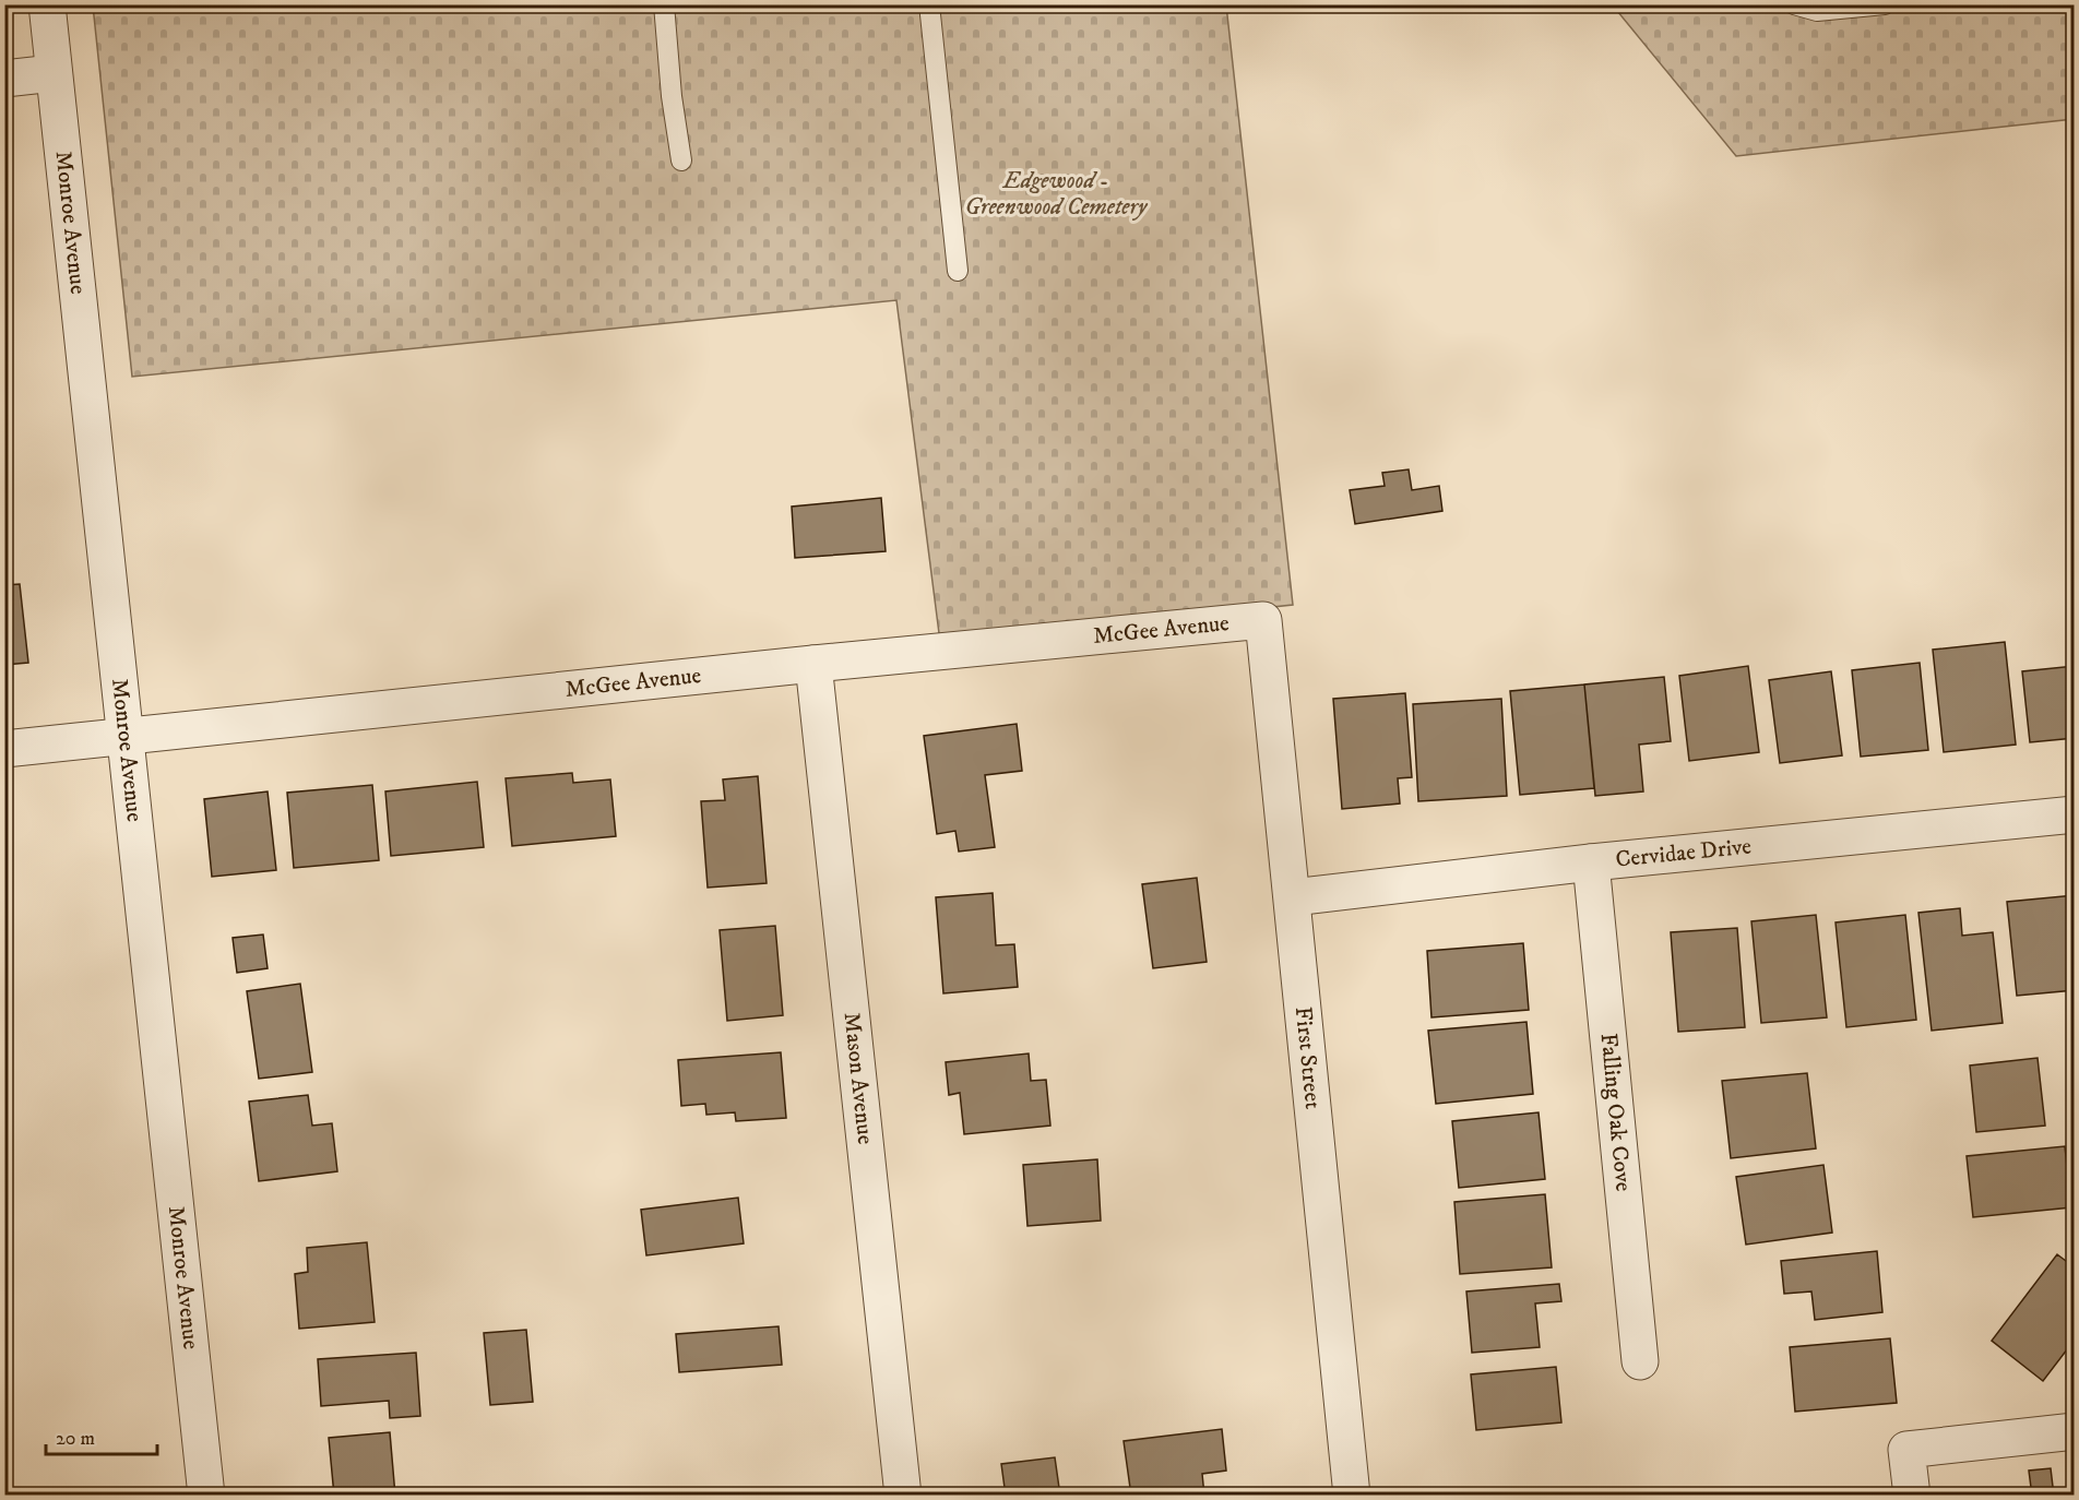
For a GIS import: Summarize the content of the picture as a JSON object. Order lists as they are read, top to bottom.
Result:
{
  "streets": {
    "street": [
      "Monroe Avenue",
      "McGee Avenue",
      "Cervidae Drive",
      "First Street",
      "Mason Avenue",
      "Falling Oak Cove"
    ]
  },
  "crossings": [
    ["Monroe Avenue", "McGee Avenue"],
    ["McGee Avenue", "First Street"],
    ["McGee Avenue", "Mason Avenue"],
    ["Cervidae Drive", "First Street"],
    ["Cervidae Drive", "Falling Oak Cove"]
  ],
  "parks": ["Edgewood - Greenwood Cemetery"],
  "scale_bar": "20 m"
}
